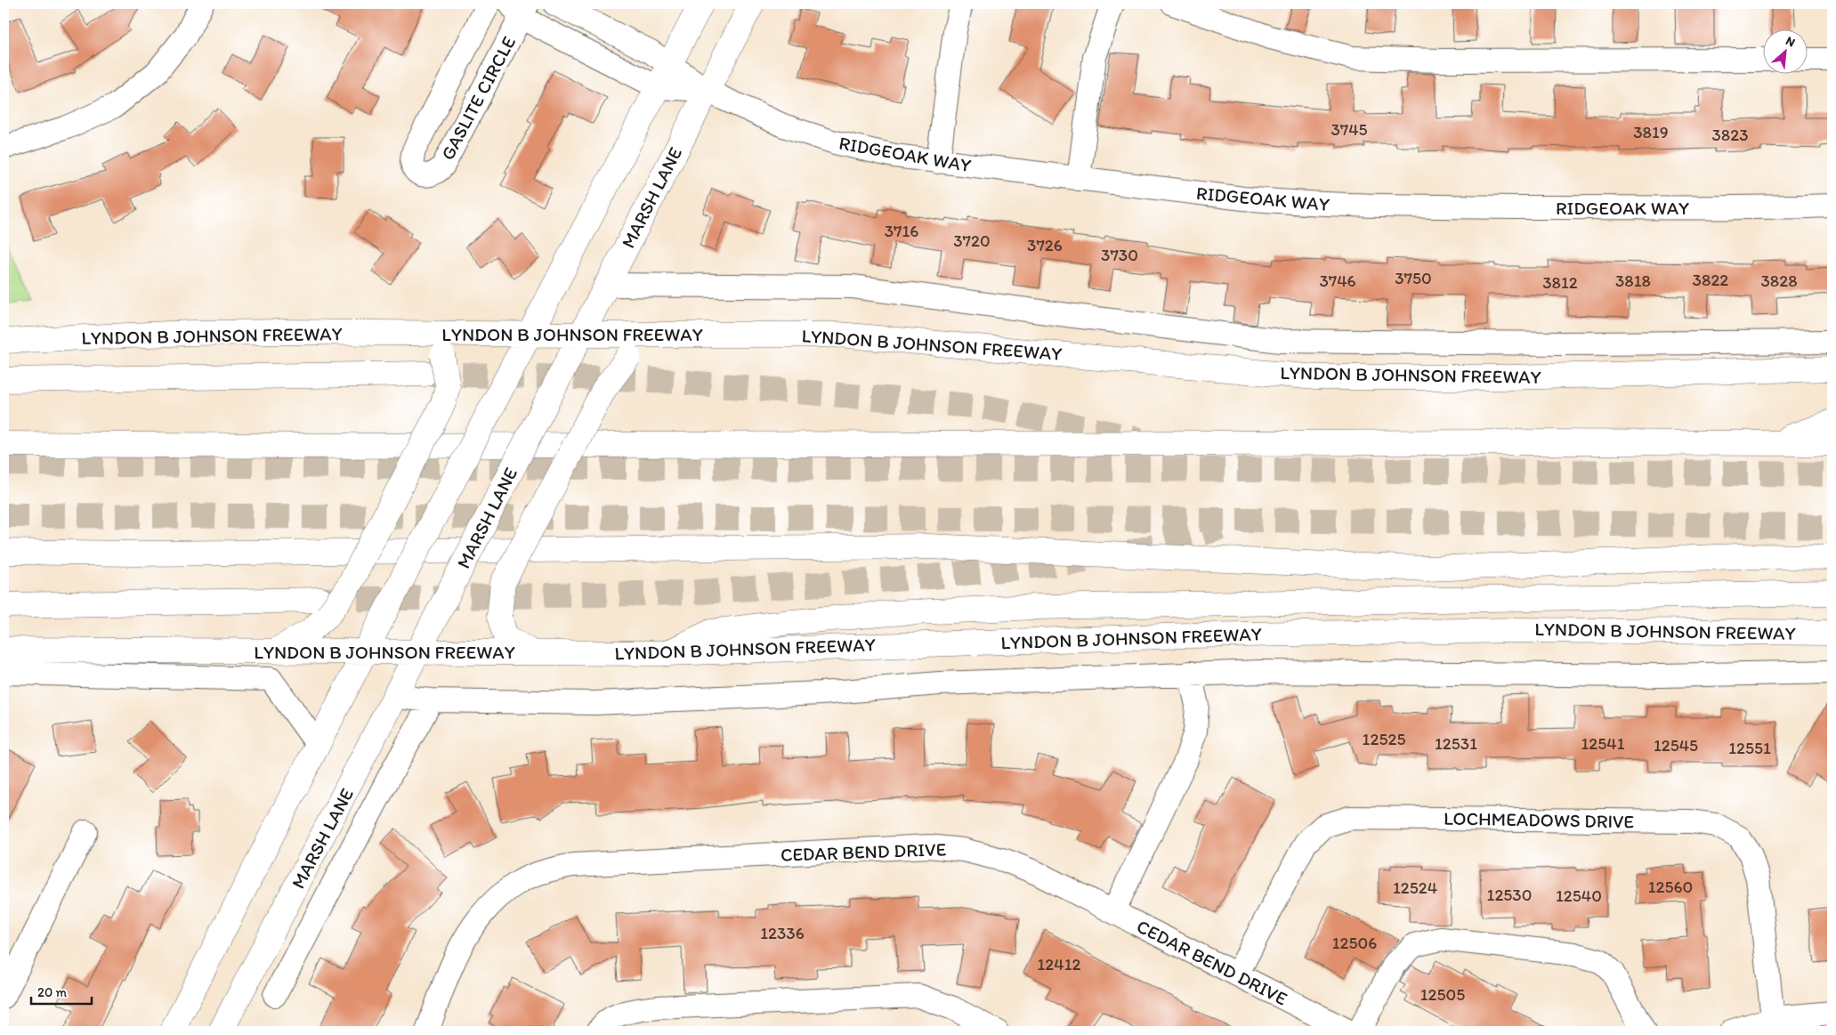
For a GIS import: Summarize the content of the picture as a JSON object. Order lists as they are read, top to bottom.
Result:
{
  "streets": {
    "main road": ["MARSH LANE", "LYNDON B JOHNSON FREEWAY"],
    "street": [
      "GASLITE CIRCLE",
      "RIDGEOAK WAY",
      "LOCHMEADOWS DRIVE",
      "CEDAR BEND DRIVE"
    ]
  },
  "crossings": [
    ["GASLITE CIRCLE", "RIDGEOAK WAY"],
    ["RIDGEOAK WAY", "MARSH LANE"],
    ["MARSH LANE", "LYNDON B JOHNSON FREEWAY"],
    ["LOCHMEADOWS DRIVE", "CEDAR BEND DRIVE"]
  ],
  "house_numbers": [
    "3745",
    "3819",
    "3823",
    "3716",
    "3720",
    "3726",
    "3730",
    "3750",
    "3822",
    "3746",
    "3818",
    "3828",
    "3812",
    "12525",
    "12531",
    "12541",
    "12545",
    "12551",
    "12560",
    "12524",
    "12530",
    "12540",
    "12336",
    "12506",
    "12412",
    "12505"
  ],
  "scale_bar": "20 m",
  "north": "top right"
}
